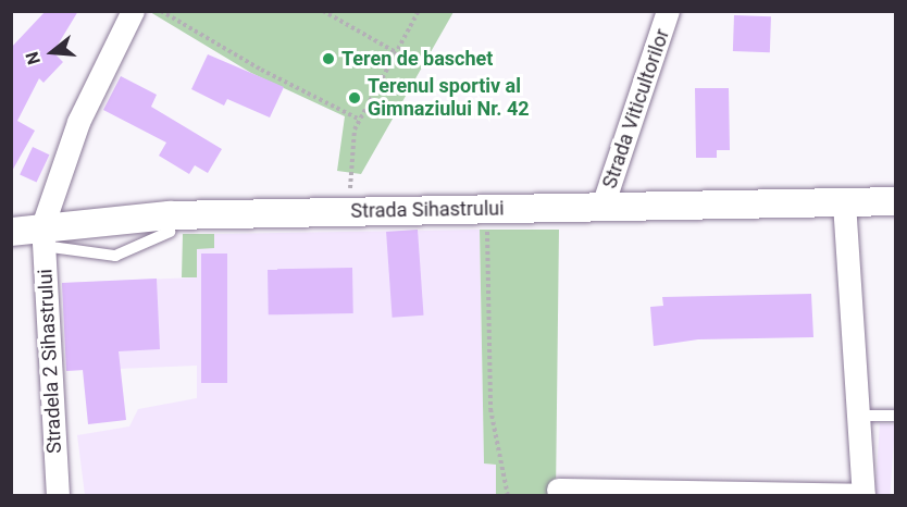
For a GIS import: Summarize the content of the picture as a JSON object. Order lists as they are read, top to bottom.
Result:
{
  "streets": {
    "street": ["Strada Viticultorilor", "Strada Sihastrului", "Stradela 2 Sihastrului"]
  },
  "crossings": [
    ["Strada Viticultorilor", "Strada Sihastrului"],
    ["Strada Sihastrului", "Stradela 2 Sihastrului"]
  ],
  "places": ["Teren de baschet", "Terenul sportiv al Gimnaziului Nr. 42"],
  "north": "left"
}
